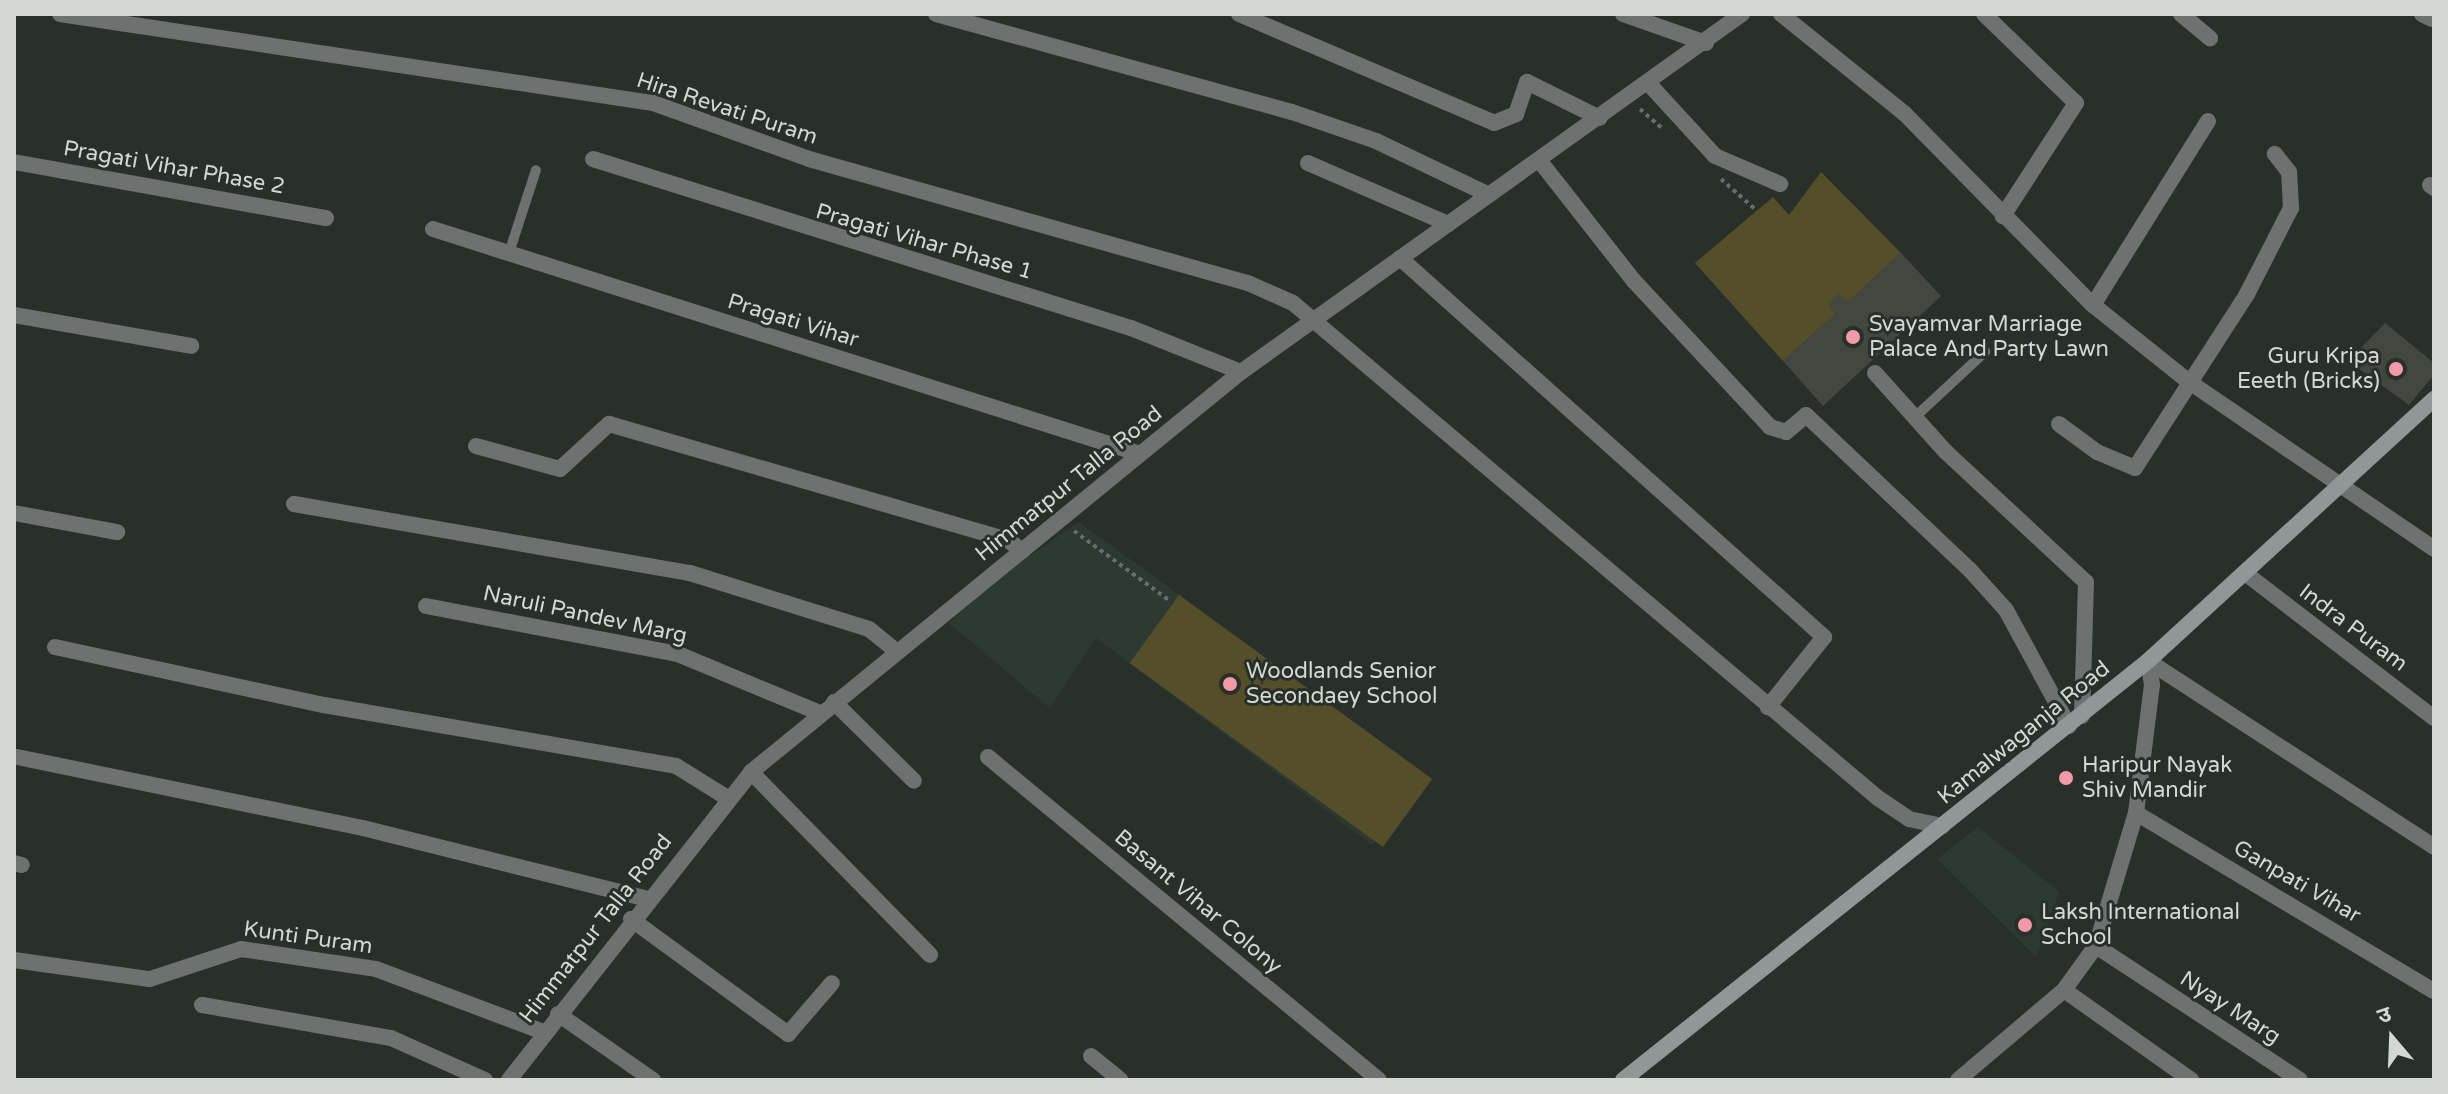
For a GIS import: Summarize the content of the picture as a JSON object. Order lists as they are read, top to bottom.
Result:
{
  "streets": {
    "main road": ["Kamalwaganja Road"],
    "street": [
      "Hira Revati Puram",
      "Pragati Vihar Phase 2",
      "Pragati Vihar Phase 1",
      "Pragati Vihar",
      "Himmatpur Talla Road",
      "Naruli Pandev Marg",
      "Indra Puram",
      "Ganpati Vihar",
      "Basant Vihar Colony",
      "Kunti Puram",
      "Nyay Marg"
    ]
  },
  "crossings": [
    ["Hira Revati Puram", "Himmatpur Talla Road"],
    ["Hira Revati Puram", "Kamalwaganja Road"],
    ["Pragati Vihar Phase 1", "Himmatpur Talla Road"],
    ["Pragati Vihar", "Himmatpur Talla Road"],
    ["Himmatpur Talla Road", "Naruli Pandev Marg"],
    ["Himmatpur Talla Road", "Kunti Puram"],
    ["Indra Puram", "Kamalwaganja Road"]
  ],
  "places": [
    "Svayamvar Marriage Palace And Party Lawn",
    "Guru Kripa Eeeth (Bricks)",
    "Woodlands Senior Secondaey School",
    "Haripur Nayak Shiv Mandir",
    "Laksh International School"
  ],
  "north": "top"
}
